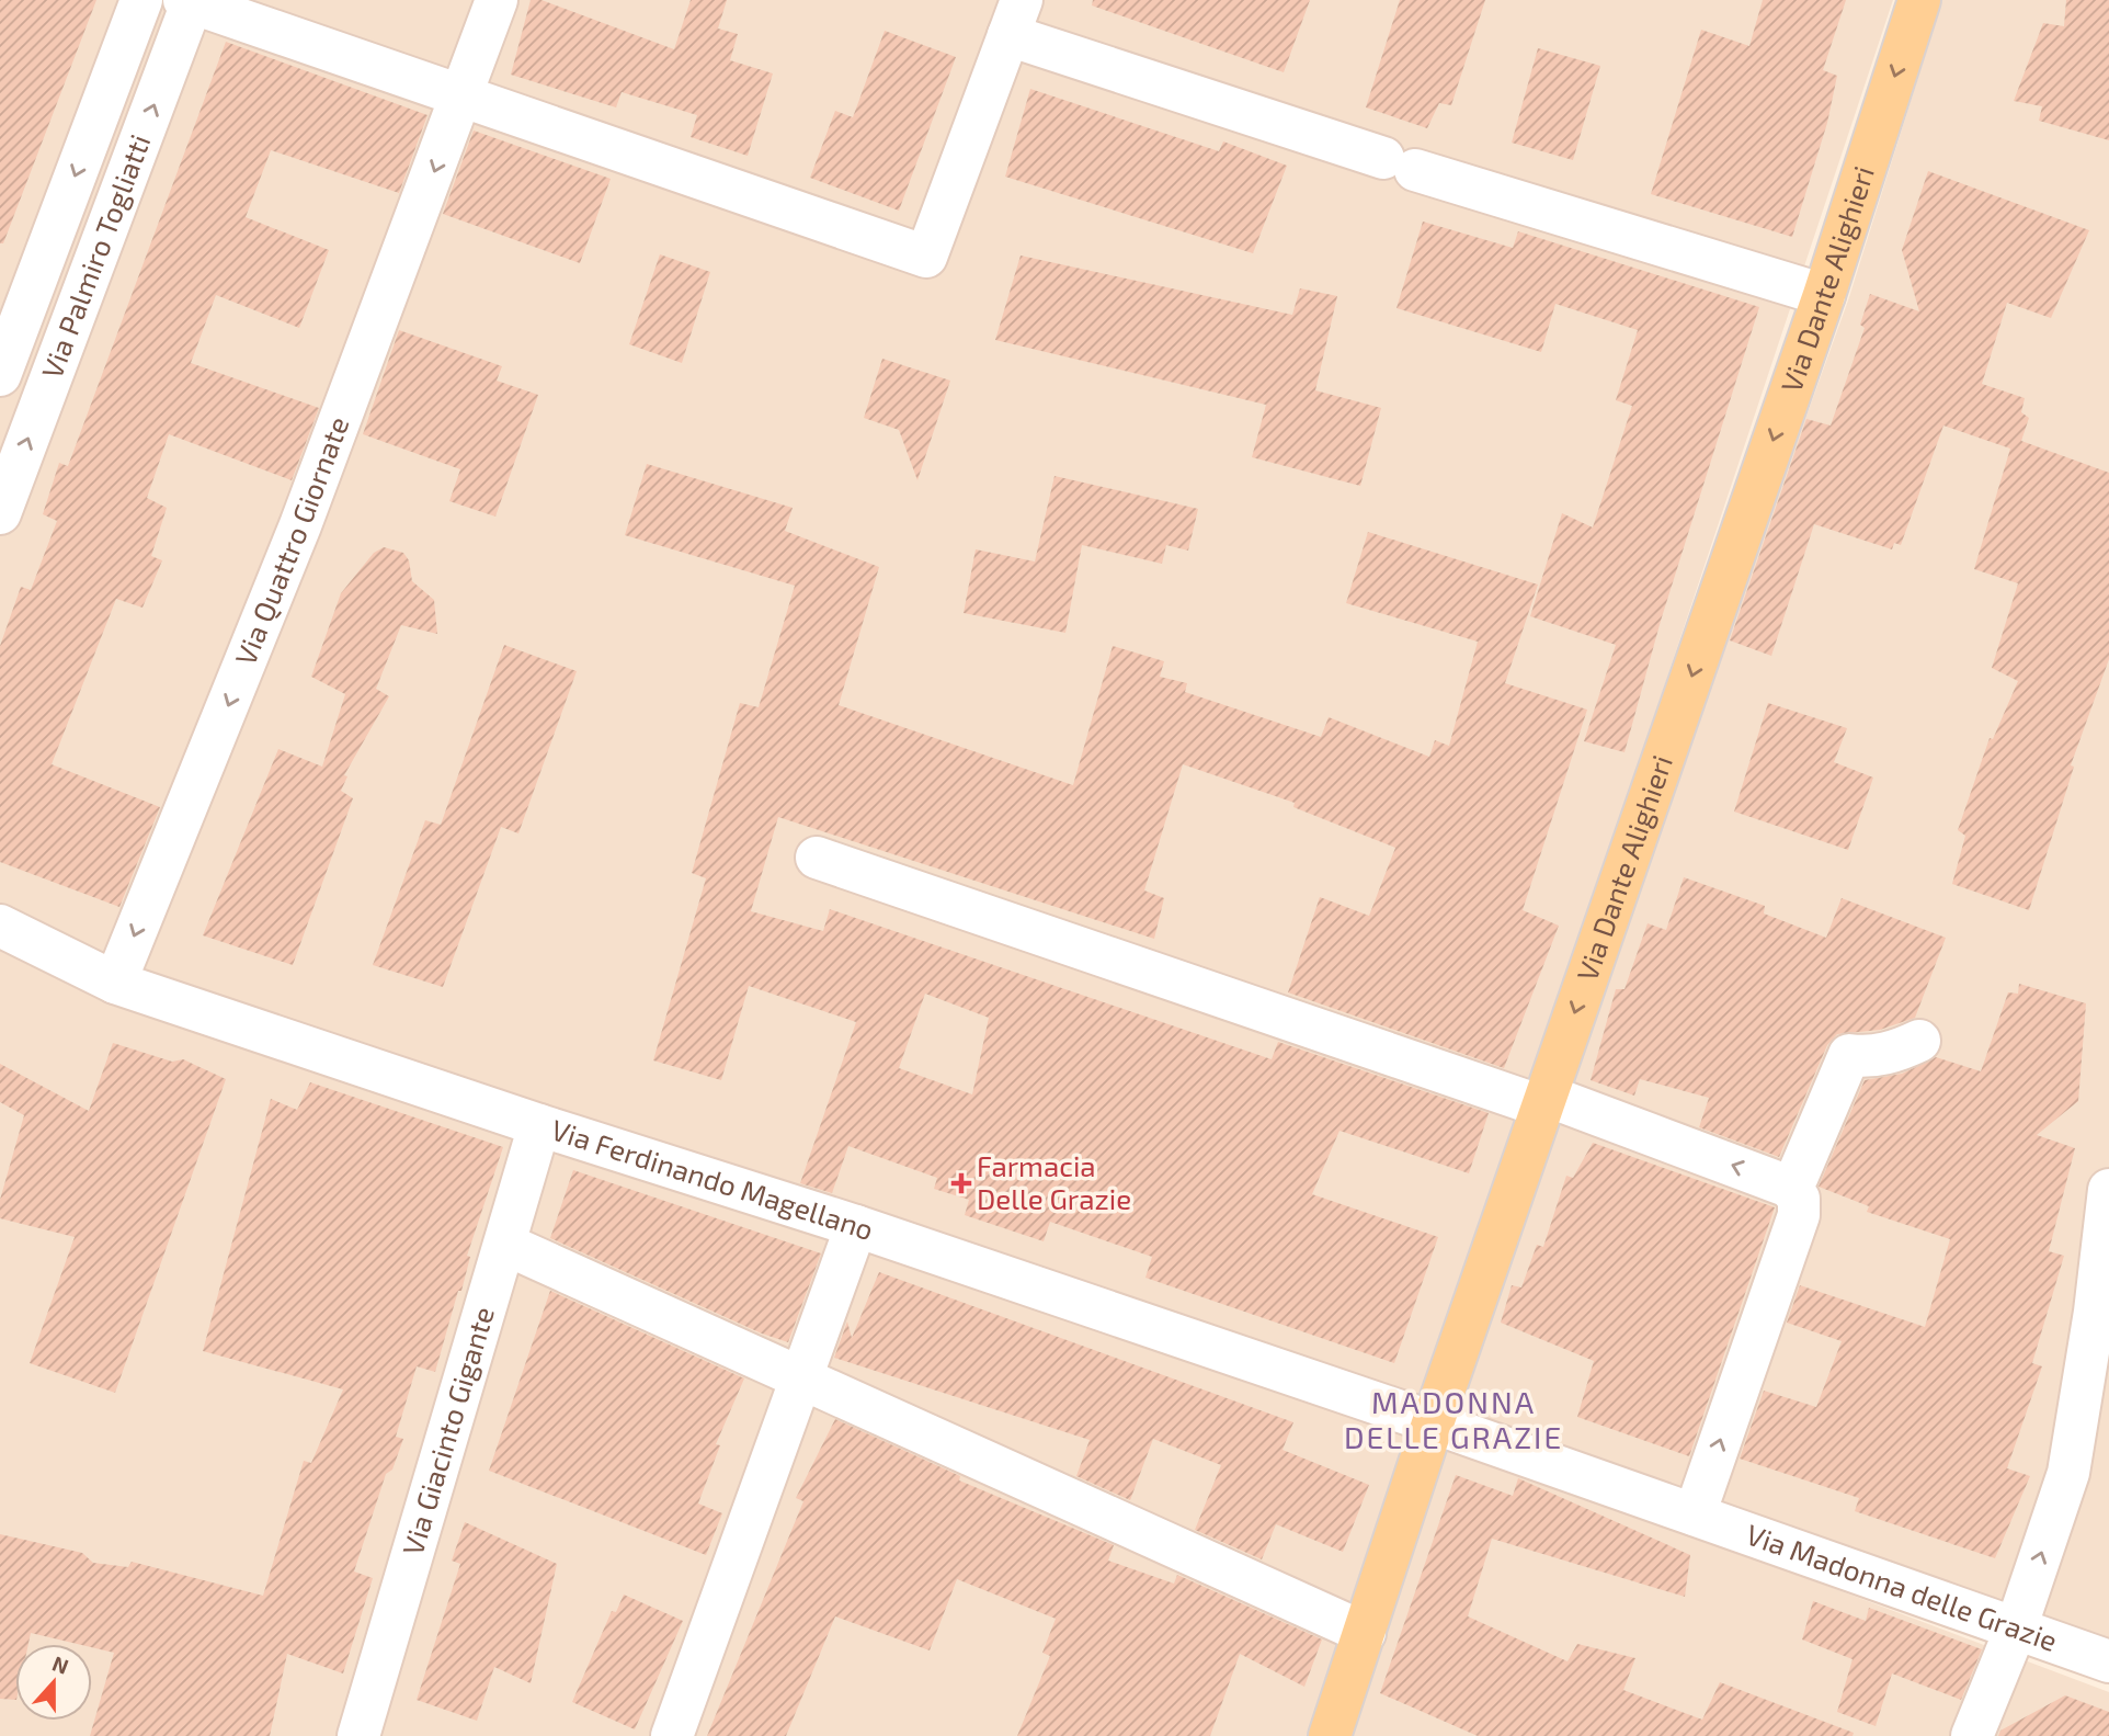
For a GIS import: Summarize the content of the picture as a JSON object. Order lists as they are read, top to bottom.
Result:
{
  "streets": {
    "main road": ["Via Dante Alighieri"],
    "street": [
      "Via Palmiro Togliatti",
      "Via Quattro Giornate",
      "Via Ferdinando Magellano",
      "Via Giacinto Gigante",
      "Via Madonna delle Grazie"
    ]
  },
  "crossings": [
    ["Via Dante Alighieri", "Via Ferdinando Magellano"],
    ["Via Dante Alighieri", "Via Madonna delle Grazie"],
    ["Via Quattro Giornate", "Via Ferdinando Magellano"],
    ["Via Ferdinando Magellano", "Via Giacinto Gigante"],
    ["Via Ferdinando Magellano", "Via Madonna delle Grazie"]
  ],
  "one_way": ["Via Dante Alighieri", "Via Quattro Giornate"],
  "districts": ["MADONNA DELLE GRAZIE"],
  "places": {
    "health": ["Farmacia Delle Grazie"]
  },
  "north": "top"
}
